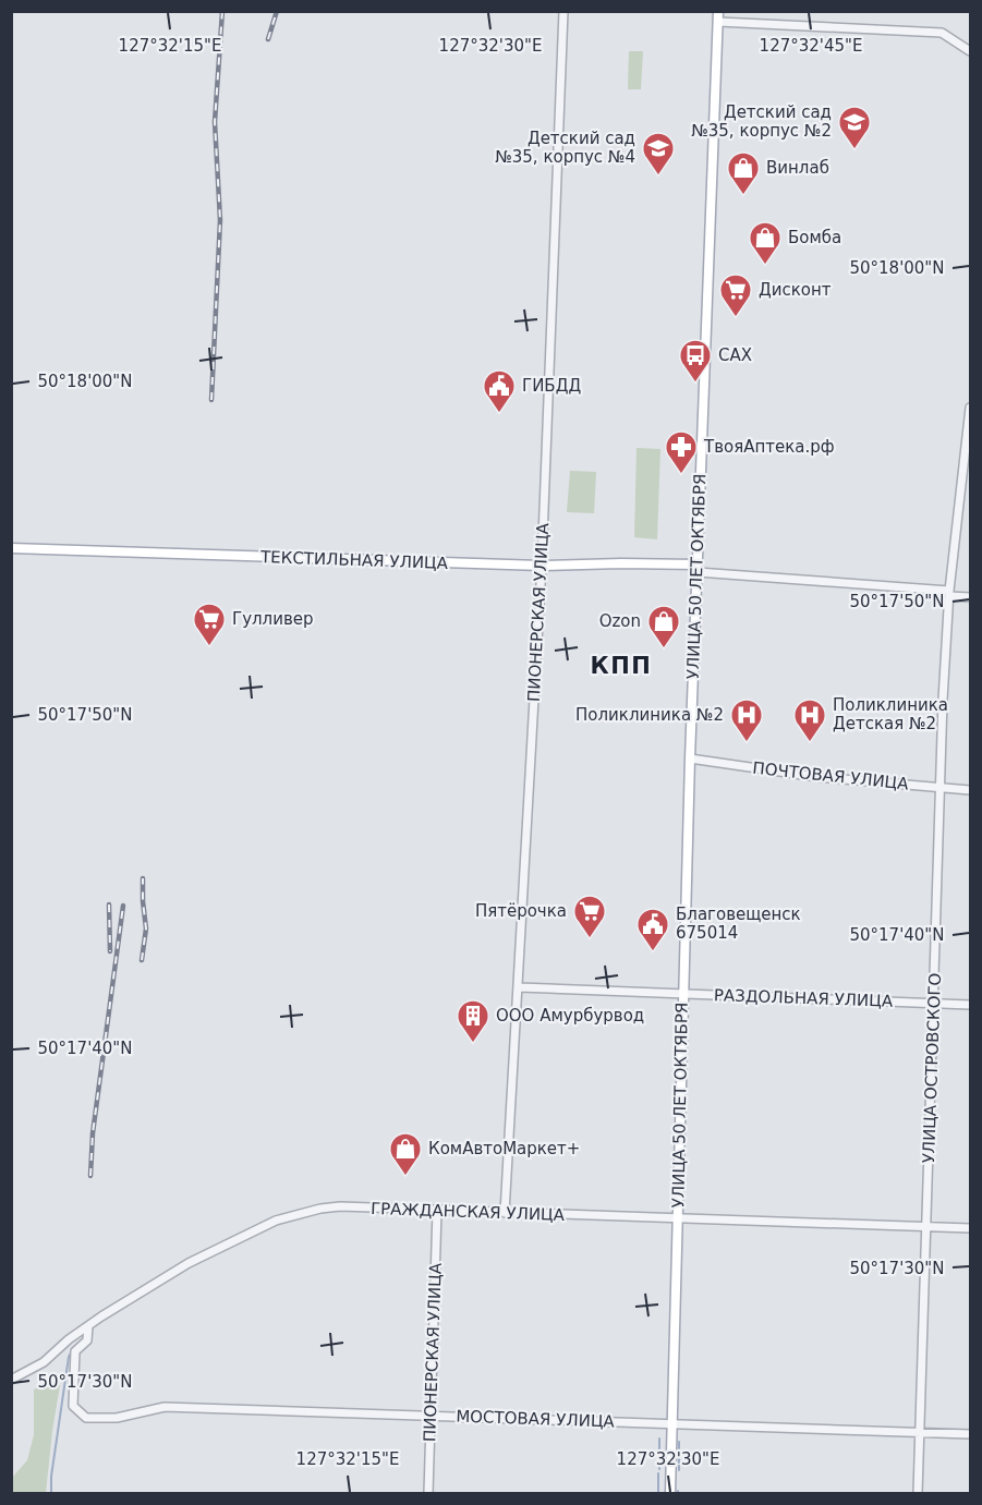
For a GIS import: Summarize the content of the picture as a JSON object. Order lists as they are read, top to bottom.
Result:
{
  "streets": {
    "main road": ["ТЕКСТИЛЬНАЯ УЛИЦА", "УЛИЦА 50 ЛЕТ ОКТЯБРЯ"],
    "street": [
      "ПИОНЕРСКАЯ УЛИЦА",
      "ПОЧТОВАЯ УЛИЦА",
      "РАЗДОЛЬНАЯ УЛИЦА",
      "УЛИЦА ОСТРОВСКОГО",
      "ГРАЖДАНСКАЯ УЛИЦА",
      "МОСТОВАЯ УЛИЦА"
    ]
  },
  "crossings": [
    ["ТЕКСТИЛЬНАЯ УЛИЦА", "УЛИЦА 50 ЛЕТ ОКТЯБРЯ"],
    ["ТЕКСТИЛЬНАЯ УЛИЦА", "ПИОНЕРСКАЯ УЛИЦА"],
    ["ТЕКСТИЛЬНАЯ УЛИЦА", "УЛИЦА ОСТРОВСКОГО"],
    ["УЛИЦА 50 ЛЕТ ОКТЯБРЯ", "ПОЧТОВАЯ УЛИЦА"],
    ["УЛИЦА 50 ЛЕТ ОКТЯБРЯ", "РАЗДОЛЬНАЯ УЛИЦА"],
    ["УЛИЦА 50 ЛЕТ ОКТЯБРЯ", "ГРАЖДАНСКАЯ УЛИЦА"],
    ["УЛИЦА 50 ЛЕТ ОКТЯБРЯ", "МОСТОВАЯ УЛИЦА"],
    ["ПИОНЕРСКАЯ УЛИЦА", "РАЗДОЛЬНАЯ УЛИЦА"],
    ["ПИОНЕРСКАЯ УЛИЦА", "ГРАЖДАНСКАЯ УЛИЦА"],
    ["ПИОНЕРСКАЯ УЛИЦА", "МОСТОВАЯ УЛИЦА"],
    ["ПОЧТОВАЯ УЛИЦА", "УЛИЦА ОСТРОВСКОГО"],
    ["РАЗДОЛЬНАЯ УЛИЦА", "УЛИЦА ОСТРОВСКОГО"],
    ["УЛИЦА ОСТРОВСКОГО", "ГРАЖДАНСКАЯ УЛИЦА"],
    ["УЛИЦА ОСТРОВСКОГО", "МОСТОВАЯ УЛИЦА"],
    ["ГРАЖДАНСКАЯ УЛИЦА", "МОСТОВАЯ УЛИЦА"]
  ],
  "districts": ["КПП"],
  "places": {
    "school or university": ["Детский сад №35, корпус №2", "Детский сад №35, корпус №4"],
    "shop": [
      "Винлаб",
      "Бомба",
      "Ozon",
      "КомАвтоМаркет+"
    ],
    "supermarket": ["Дисконт", "Гулливер", "Пятёрочка"],
    "bus stop": ["САХ"],
    "public building": ["ГИБДД", "Благовещенск 675014"],
    "pharmacy": ["ТвояАптека.рф"],
    "hospital": ["Поликлиника №2", "Поликлиника Детская №2"],
    "building": ["ООО Амурбурвод"]
  },
  "coordinates": [
    "127°32'15\"E",
    "127°32'30\"E",
    "127°32'45\"E",
    "50°18'00\"N",
    "50°17'50\"N",
    "50°17'40\"N",
    "50°17'30\"N"
  ]
}
